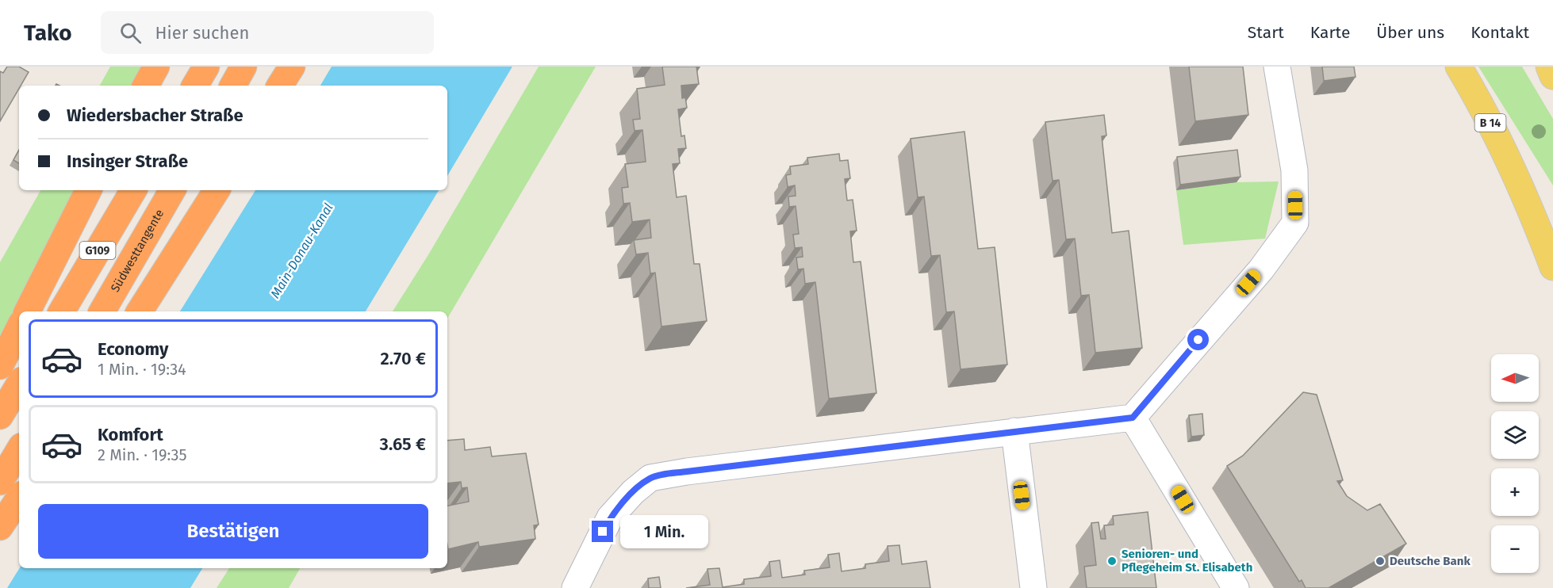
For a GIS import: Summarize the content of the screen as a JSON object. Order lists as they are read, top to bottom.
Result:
{
  "streets": {
    "highway": ["G109", "Südwesttangente"],
    "main road": ["B 14"]
  },
  "water": ["Main-Donau-Kanal"],
  "places": ["Senioren- und Pflegeheim St. Elisabeth", "Deutsche Bank"],
  "north": "left",
  "page": {
    "header": "Tako",
    "search": "Hier suchen",
    "nav": [
      "Start",
      "Karte",
      "Über uns",
      "Kontakt"
    ],
    "banner": ["Wiedersbacher Straße", "Insinger Straße"],
    "list": [
      {
        "name": "Economy",
        "note": "1 Min. · 19:34",
        "value": "2.70 €"
      },
      {
        "name": "Komfort",
        "note": "2 Min. · 19:35",
        "value": "3.65 €"
      }
    ],
    "map_buttons": ["+", "−"],
    "buttons": "Bestätigen",
    "bubble": "1 Min."
  }
}
